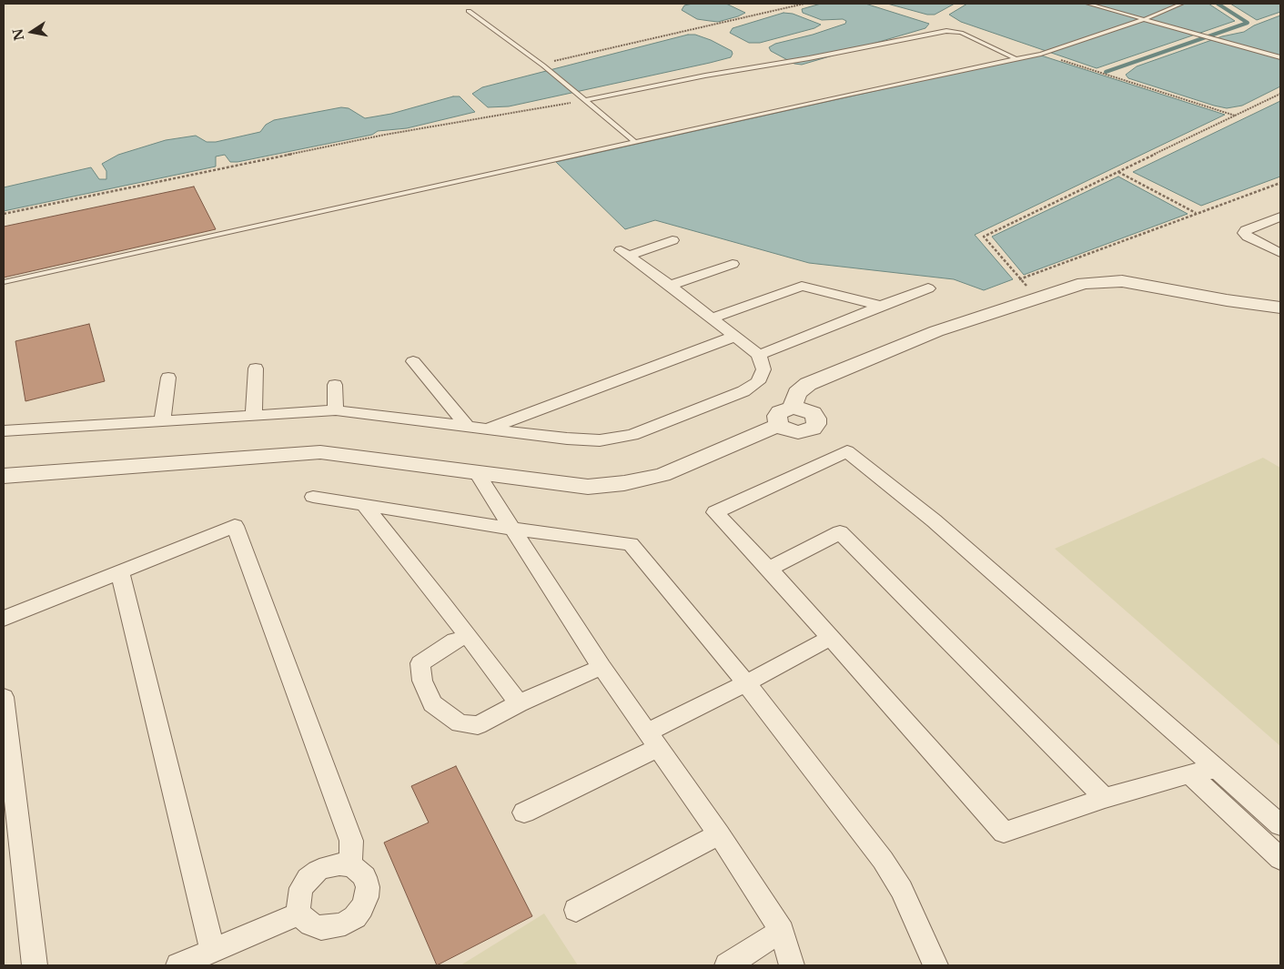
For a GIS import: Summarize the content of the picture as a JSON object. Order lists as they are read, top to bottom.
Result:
{
  "north": "left"
}
